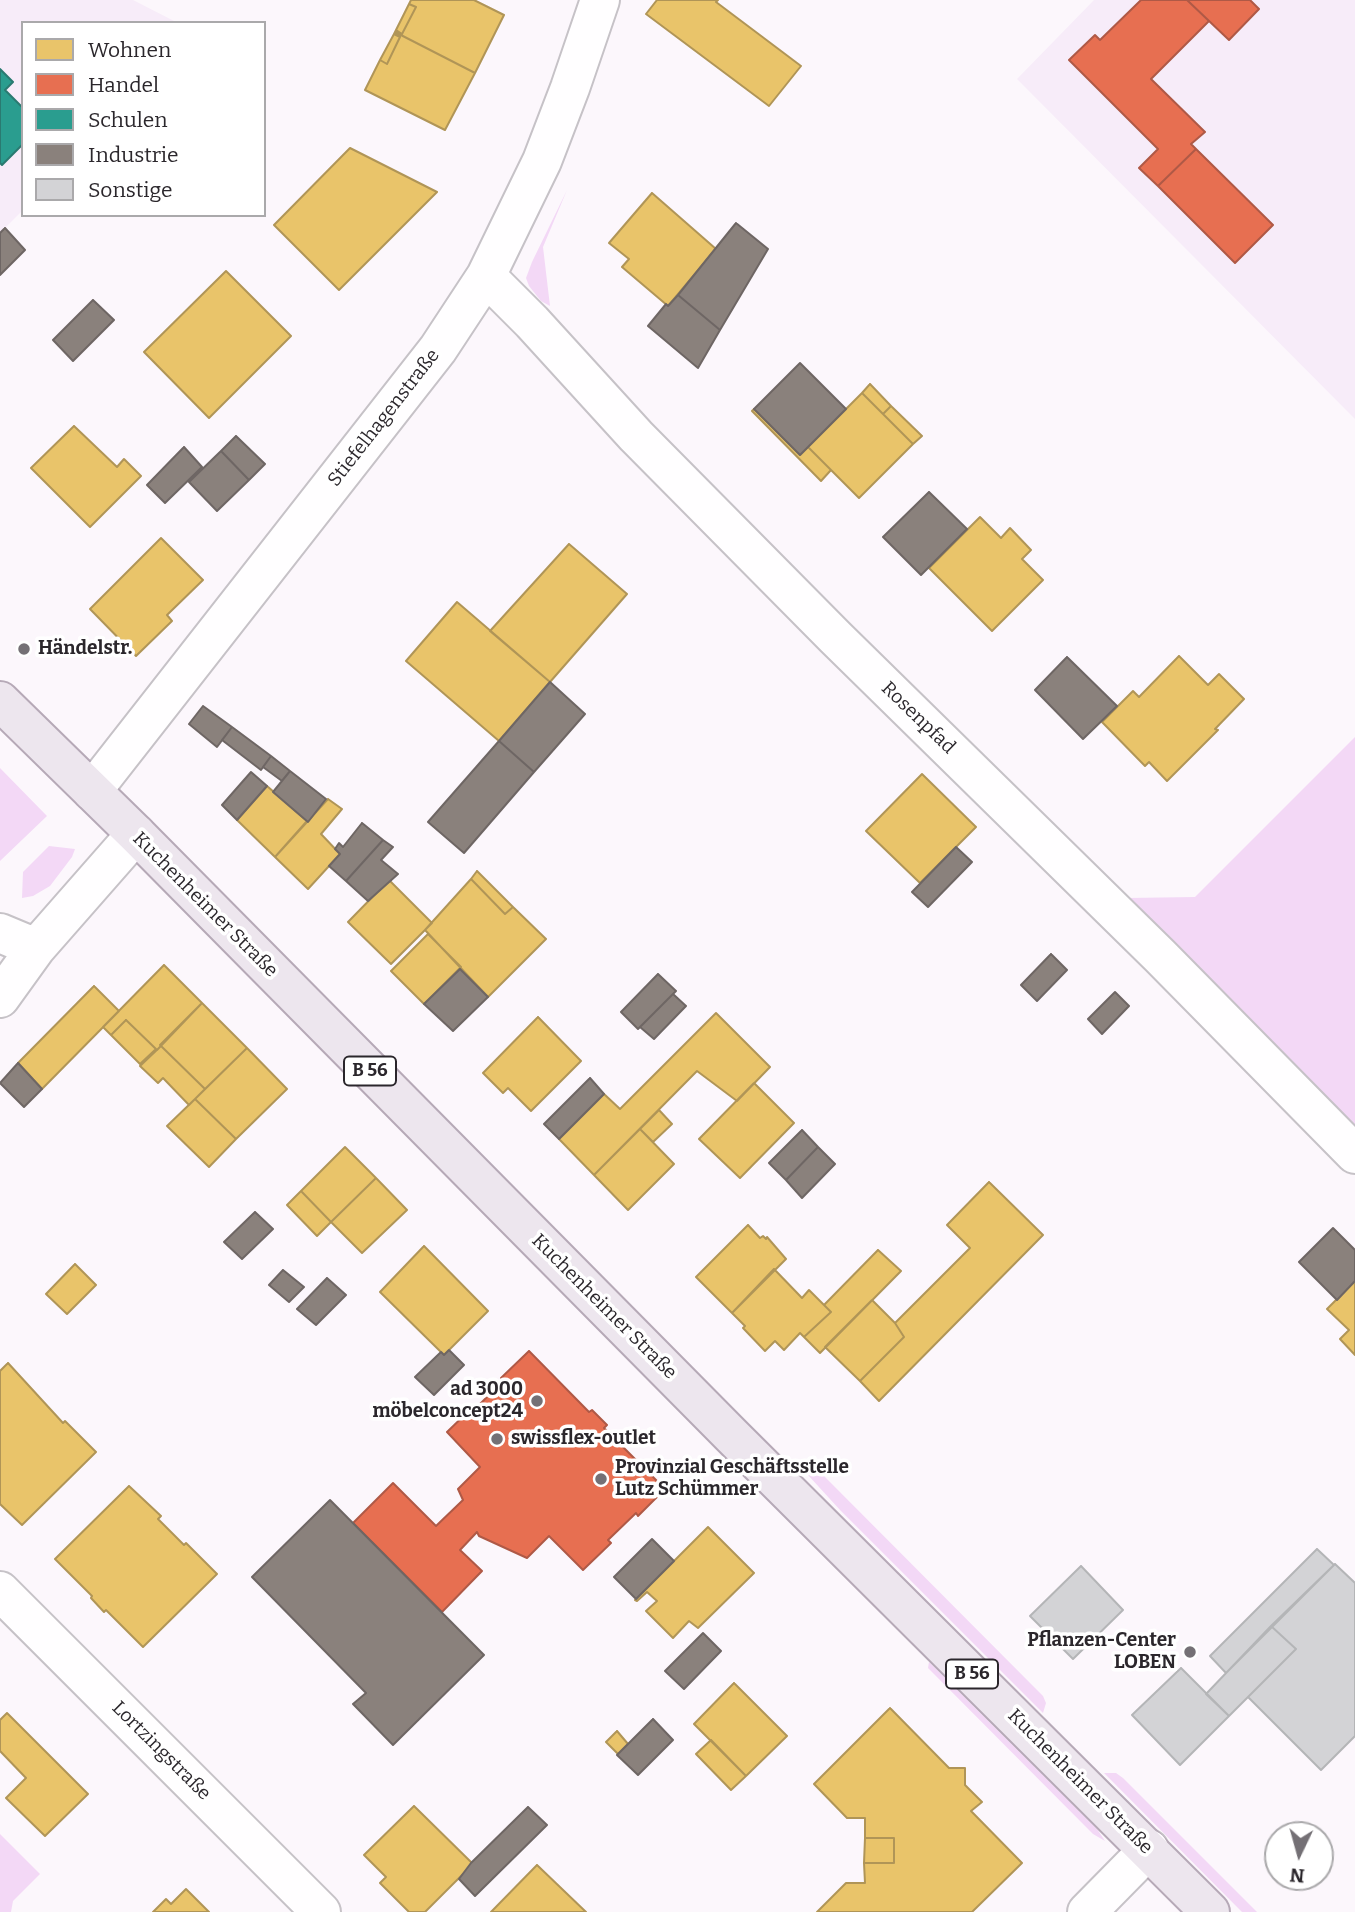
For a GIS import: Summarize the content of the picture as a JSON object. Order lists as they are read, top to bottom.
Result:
{
  "streets": {
    "main road": ["Kuchenheimer Straße", "B 56"],
    "street": ["Stiefelhagenstraße", "Rosenpfad", "Lortzingstraße"]
  },
  "crossings": [
    ["Stiefelhagenstraße", "Rosenpfad"],
    ["Stiefelhagenstraße", "Kuchenheimer Straße"]
  ],
  "places": [
    "Händelstr.",
    "ad 3000 möbelconcept24",
    "swissflex-outlet",
    "Provinzial Geschäftsstelle Lutz Schümmer",
    "Pflanzen-Center LOBEN"
  ],
  "legend": [
    "Wohnen",
    "Handel",
    "Schulen",
    "Industrie",
    "Sonstige"
  ],
  "north": "bottom"
}
